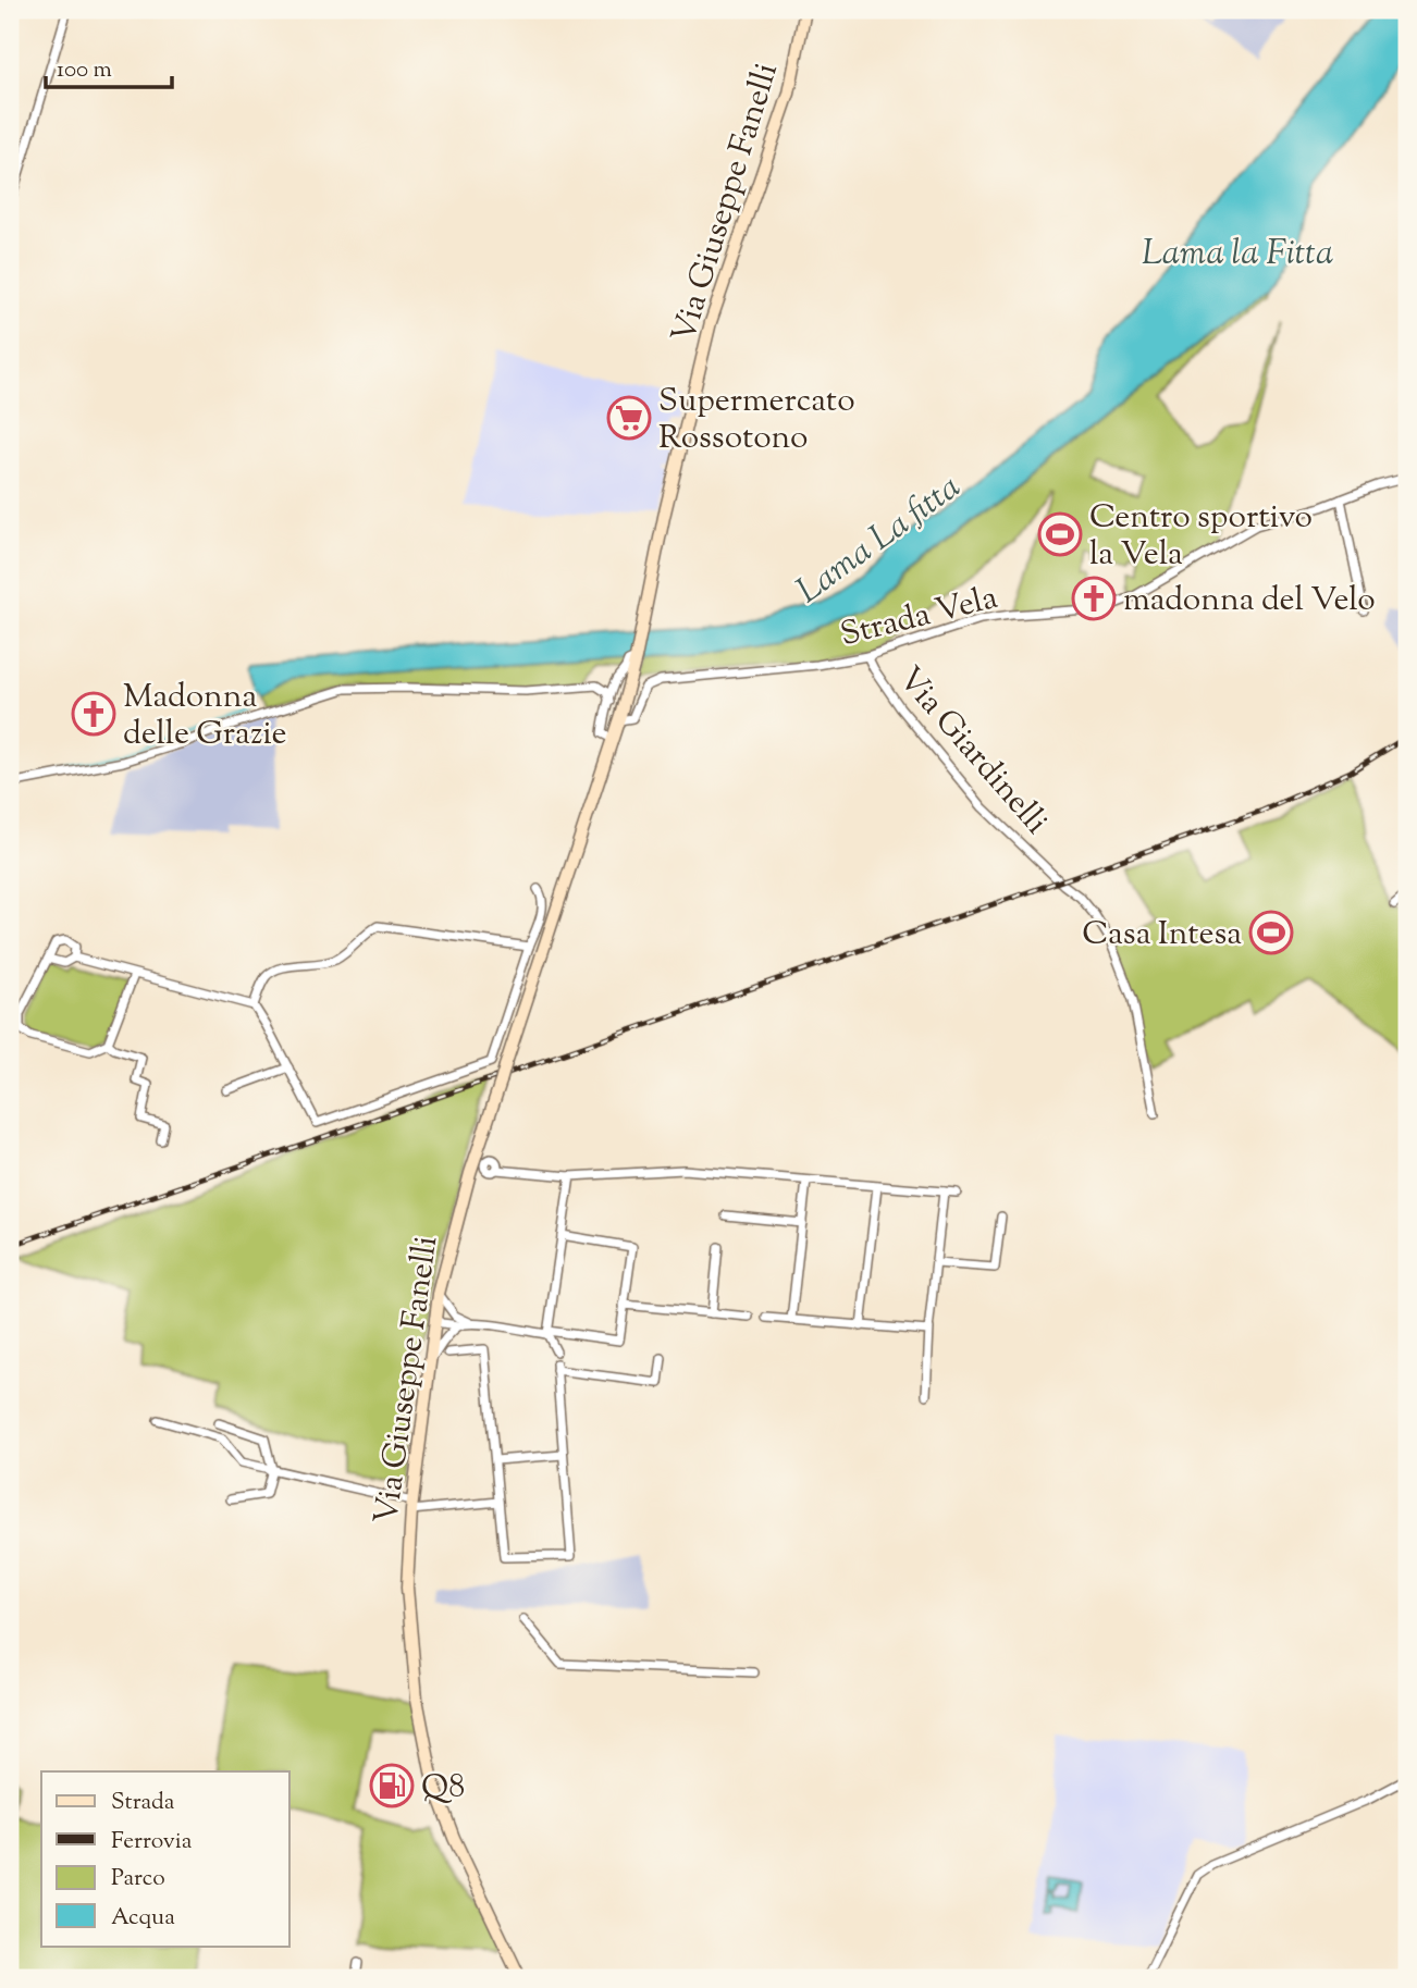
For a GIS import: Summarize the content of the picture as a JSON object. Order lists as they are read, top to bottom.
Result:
{
  "streets": {
    "main road": ["Via Giuseppe Fanelli"],
    "street": ["Strada Vela", "Via Giardinelli"]
  },
  "crossings": [
    ["Via Giuseppe Fanelli", "Strada Vela"],
    ["Strada Vela", "Via Giardinelli"]
  ],
  "water": ["Lama la Fitta", "Lama La fitta"],
  "places": {
    "supermarket": ["Supermercato Rossotono"],
    "sports": ["Centro sportivo la Vela", "Casa Intesa"],
    "church": ["madonna del Velo", "Madonna delle Grazie"],
    "fuel station": ["Q8"]
  },
  "legend": [
    "Strada",
    "Ferrovia",
    "Parco",
    "Acqua"
  ],
  "scale_bar": "100 m"
}
